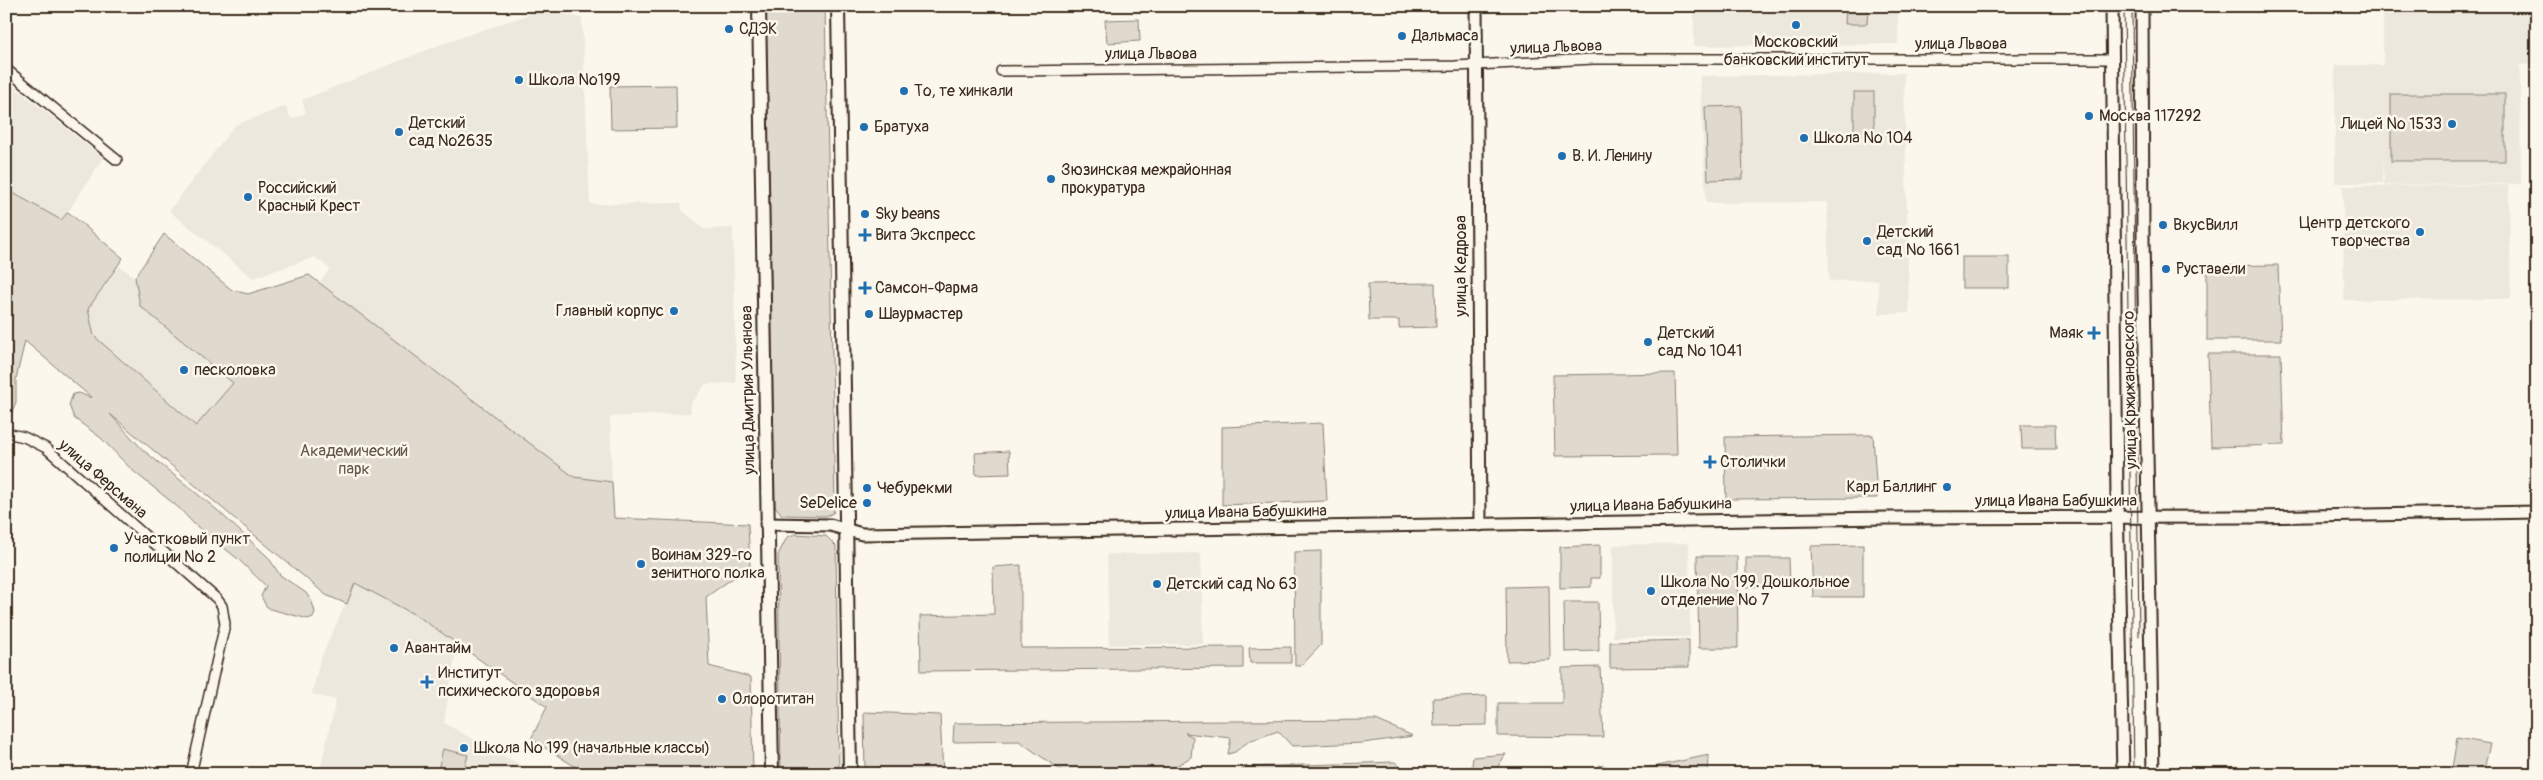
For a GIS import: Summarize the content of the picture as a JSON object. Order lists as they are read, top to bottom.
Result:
{
  "streets": {
    "main road": ["улица Дмитрия Ульянова"],
    "street": [
      "улица Львова",
      "улица Кедрова",
      "улица Кржижановского",
      "улица Ферсмана",
      "улица Ивана Бабушкина"
    ]
  },
  "crossings": [
    ["улица Львова", "улица Кедрова"],
    ["улица Львова", "улица Кржижановского"],
    ["улица Кедрова", "улица Ивана Бабушкина"],
    ["улица Дмитрия Ульянова", "улица Ивана Бабушкина"],
    ["улица Кржижановского", "улица Ивана Бабушкина"]
  ],
  "parks": ["Академический парк"],
  "places": {
    "other": [
      "Московский банковский институт",
      "СДЭК",
      "Дальмаса",
      "Школа №199",
      "То, те хинкали",
      "Москва 117292",
      "Лицей № 1533",
      "Братуха",
      "Детский сад №2635",
      "Школа № 104",
      "В. И. Ленину",
      "Зюзинская межрайонная прокуратура",
      "Российский Красный Крест",
      "Sky beans",
      "ВкусВилл",
      "Центр детского творчества",
      "Детский сад № 1661",
      "Руставели",
      "Главный корпус",
      "Шаурмастер",
      "Детский сад № 1041",
      "песколовка",
      "Карл Баллинг",
      "Чебурекми",
      "SeDelice",
      "Участковый пункт полиции № 2",
      "Воинам 329-го зенитного полка",
      "Детский сад № 63",
      "Школа № 199. Дошкольное отделение № 7",
      "Авантайм",
      "Олоротитан",
      "Школа № 199 (начальные классы)"
    ],
    "health": [
      "Вита Экспресс",
      "Самсон-Фарма",
      "Маяк",
      "Столички",
      "Институт психического здоровья"
    ]
  }
}
